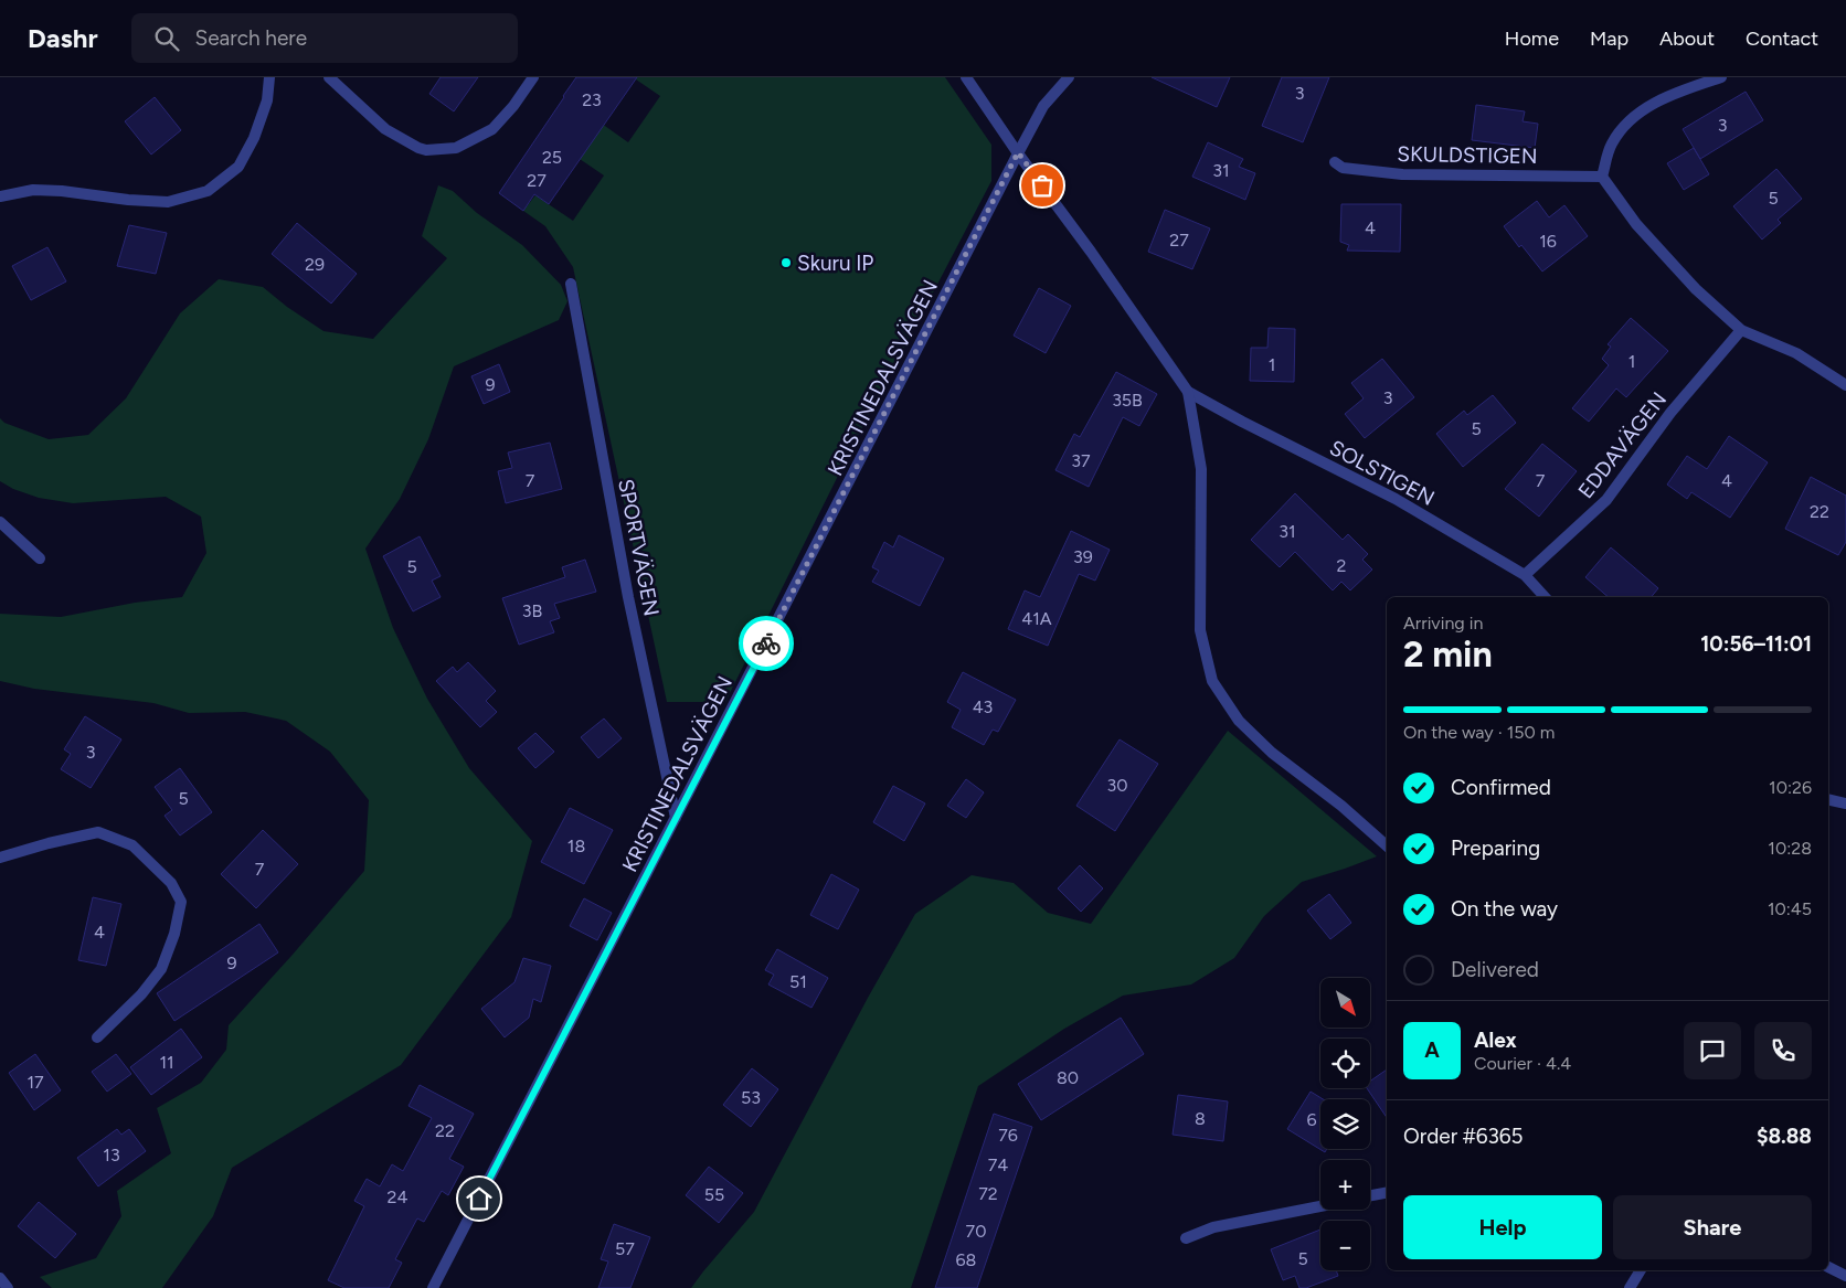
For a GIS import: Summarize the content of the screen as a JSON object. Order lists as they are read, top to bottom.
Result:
{
  "streets": {
    "street": [
      "SKULDSTIGEN",
      "KRISTINEDALSVÄGEN",
      "EDDAVÄGEN",
      "SOLSTIGEN",
      "SPORTVÄGEN"
    ]
  },
  "crossings": [
    ["KRISTINEDALSVÄGEN", "SPORTVÄGEN"],
    ["EDDAVÄGEN", "SOLSTIGEN"]
  ],
  "places": ["Skuru IP"],
  "house_numbers": [
    "3",
    "23",
    "3",
    "25",
    "31",
    "27",
    "5",
    "4",
    "27",
    "16",
    "29",
    "1",
    "1",
    "9",
    "3",
    "35B",
    "5",
    "37",
    "7",
    "7",
    "4",
    "22",
    "31",
    "39",
    "2",
    "5",
    "3B",
    "41A",
    "43",
    "3",
    "30",
    "5",
    "18",
    "7",
    "4",
    "9",
    "51",
    "11",
    "80",
    "17",
    "53",
    "8",
    "6",
    "22",
    "76",
    "13",
    "74",
    "72",
    "55",
    "24",
    "70",
    "57",
    "5",
    "68"
  ],
  "north": "bottom right",
  "page": {
    "header": "Dashr",
    "search": "Search here",
    "nav": [
      "Home",
      "Map",
      "About",
      "Contact"
    ],
    "heading": ["2 min", "Arriving in", "10:56–11:01"],
    "panel": [
      "Alex",
      "Courier · 4.4",
      "Order #6365",
      "$8.88"
    ],
    "bar": "On the way · 150 m",
    "list": [
      ["Confirmed", "10:26"],
      ["Preparing", "10:28"],
      ["On the way", "10:45"],
      "Delivered"
    ],
    "map_buttons": ["+", "−"],
    "round": "A",
    "buttons": ["Help", "Share"]
  }
}
